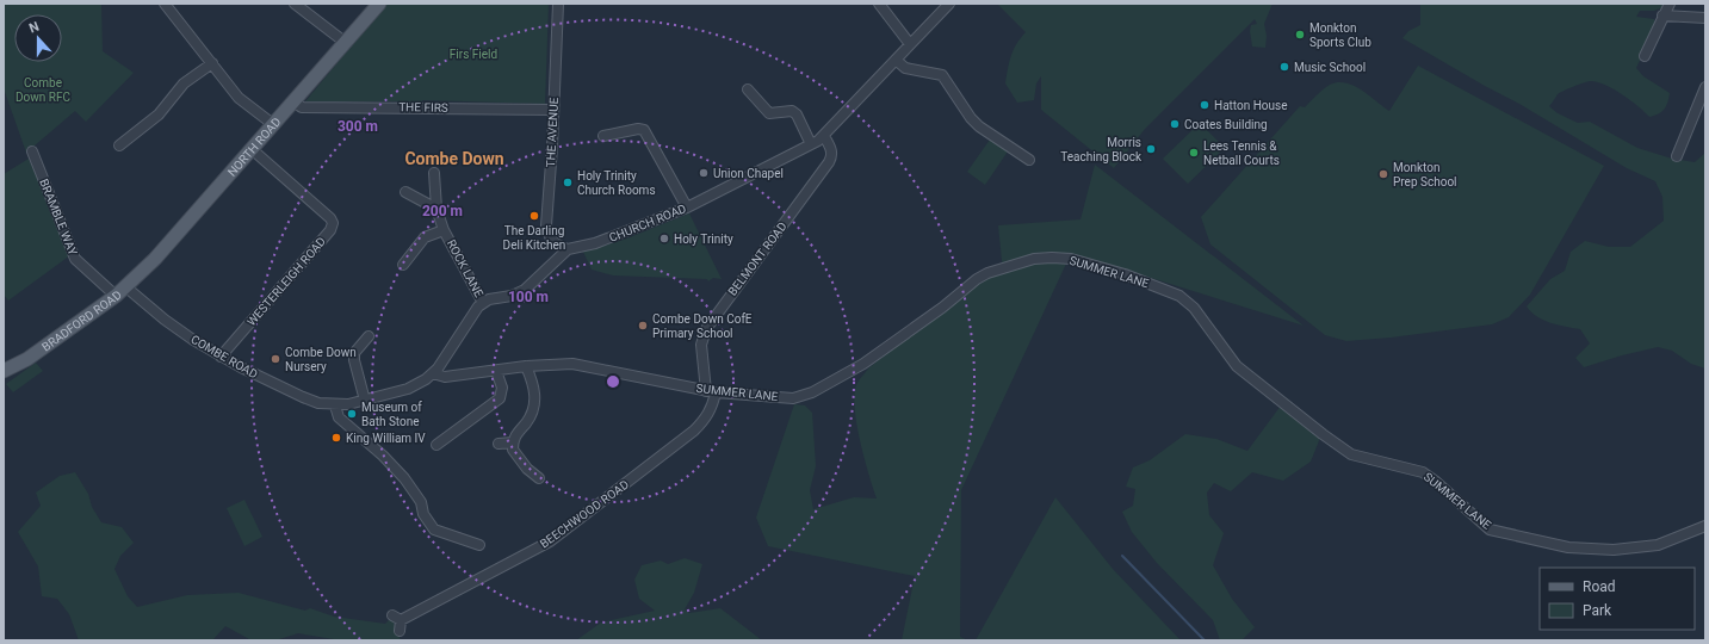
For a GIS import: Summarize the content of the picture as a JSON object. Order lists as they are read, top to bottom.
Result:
{
  "streets": {
    "main road": ["NORTH ROAD", "BRADFORD ROAD"],
    "street": [
      "THE FIRS",
      "THE AVENUE",
      "BRAMBLE WAY",
      "CHURCH ROAD",
      "BELMONT ROAD",
      "ROCK LANE",
      "SUMMER LANE",
      "WESTERLEIGH ROAD",
      "COMBE ROAD",
      "BEECHWOOD ROAD"
    ]
  },
  "crossings": [
    ["THE FIRS", "THE AVENUE"],
    ["THE FIRS", "NORTH ROAD"],
    ["THE AVENUE", "CHURCH ROAD"],
    ["NORTH ROAD", "BRAMBLE WAY"],
    ["NORTH ROAD", "WESTERLEIGH ROAD"],
    ["NORTH ROAD", "BRADFORD ROAD"],
    ["NORTH ROAD", "COMBE ROAD"],
    ["BRAMBLE WAY", "BRADFORD ROAD"],
    ["BRAMBLE WAY", "COMBE ROAD"],
    ["CHURCH ROAD", "BELMONT ROAD"],
    ["BELMONT ROAD", "SUMMER LANE"],
    ["BELMONT ROAD", "BEECHWOOD ROAD"],
    ["SUMMER LANE", "BEECHWOOD ROAD"],
    ["WESTERLEIGH ROAD", "COMBE ROAD"],
    ["BRADFORD ROAD", "COMBE ROAD"]
  ],
  "districts": ["Combe Down"],
  "parks": ["Firs Field", "Combe Down RFC"],
  "places": [
    "Monkton Sports Club",
    "Music School",
    "Hatton House",
    "Coates Building",
    "Morris Teaching Block",
    "Lees Tennis & Netball Courts",
    "Union Chapel",
    "Monkton Prep School",
    "Holy Trinity Church Rooms",
    "The Darling Deli Kitchen",
    "Holy Trinity",
    "Combe Down CofE Primary School",
    "Combe Down Nursery",
    "Museum of Bath Stone",
    "King William IV"
  ],
  "legend": ["Road", "Park"],
  "north": "top",
  "rings": ["300 m", "200 m", "100 m"]
}
